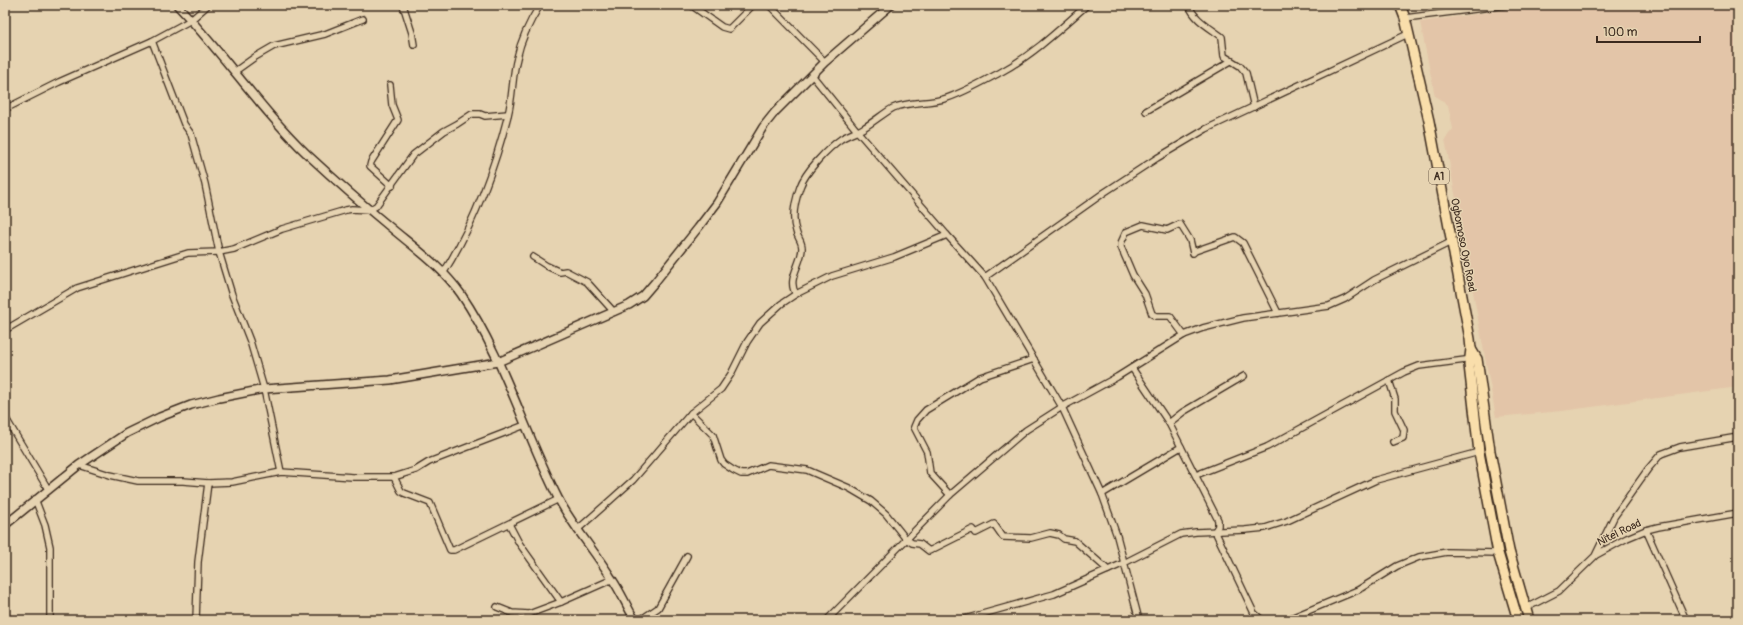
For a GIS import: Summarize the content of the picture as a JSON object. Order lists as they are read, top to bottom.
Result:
{
  "streets": {
    "highway": ["A1", "Ogbomoso Oyo Road"],
    "street": ["Nitel Road"]
  },
  "crossings": [
    ["Ogbomoso Oyo Road", "Nitel Road"]
  ],
  "scale_bar": "100 m"
}
